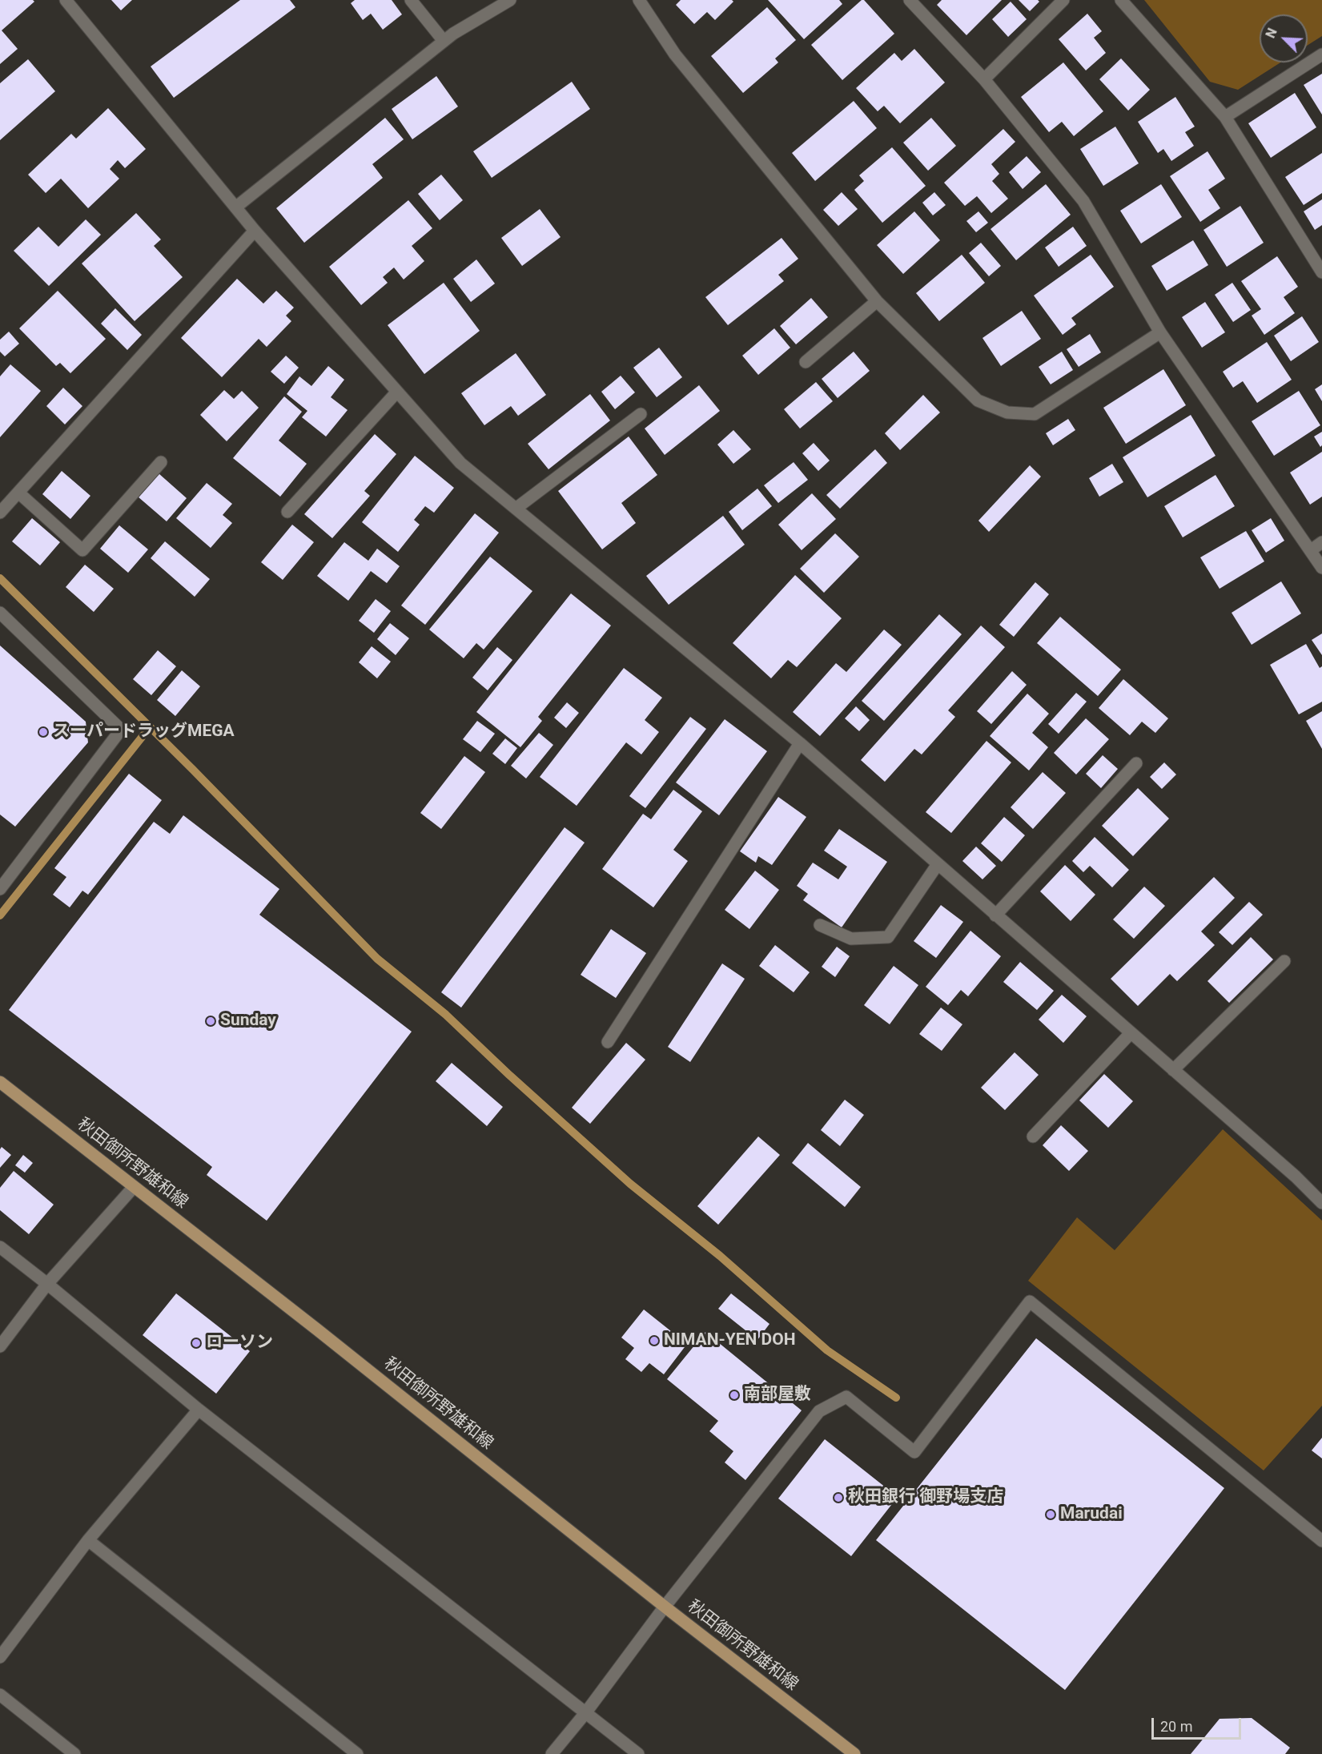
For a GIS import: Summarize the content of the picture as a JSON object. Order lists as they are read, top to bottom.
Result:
{
  "streets": {
    "main road": ["秋田御所野雄和線"]
  },
  "places": [
    "スーパードラッグMEGA",
    "Sunday",
    "NIMAN-YEN DOH",
    "ローソン",
    "南部屋敷",
    "秋田銀行 御野場支店",
    "Marudai"
  ],
  "scale_bar": "20 m",
  "north": "top left"
}
